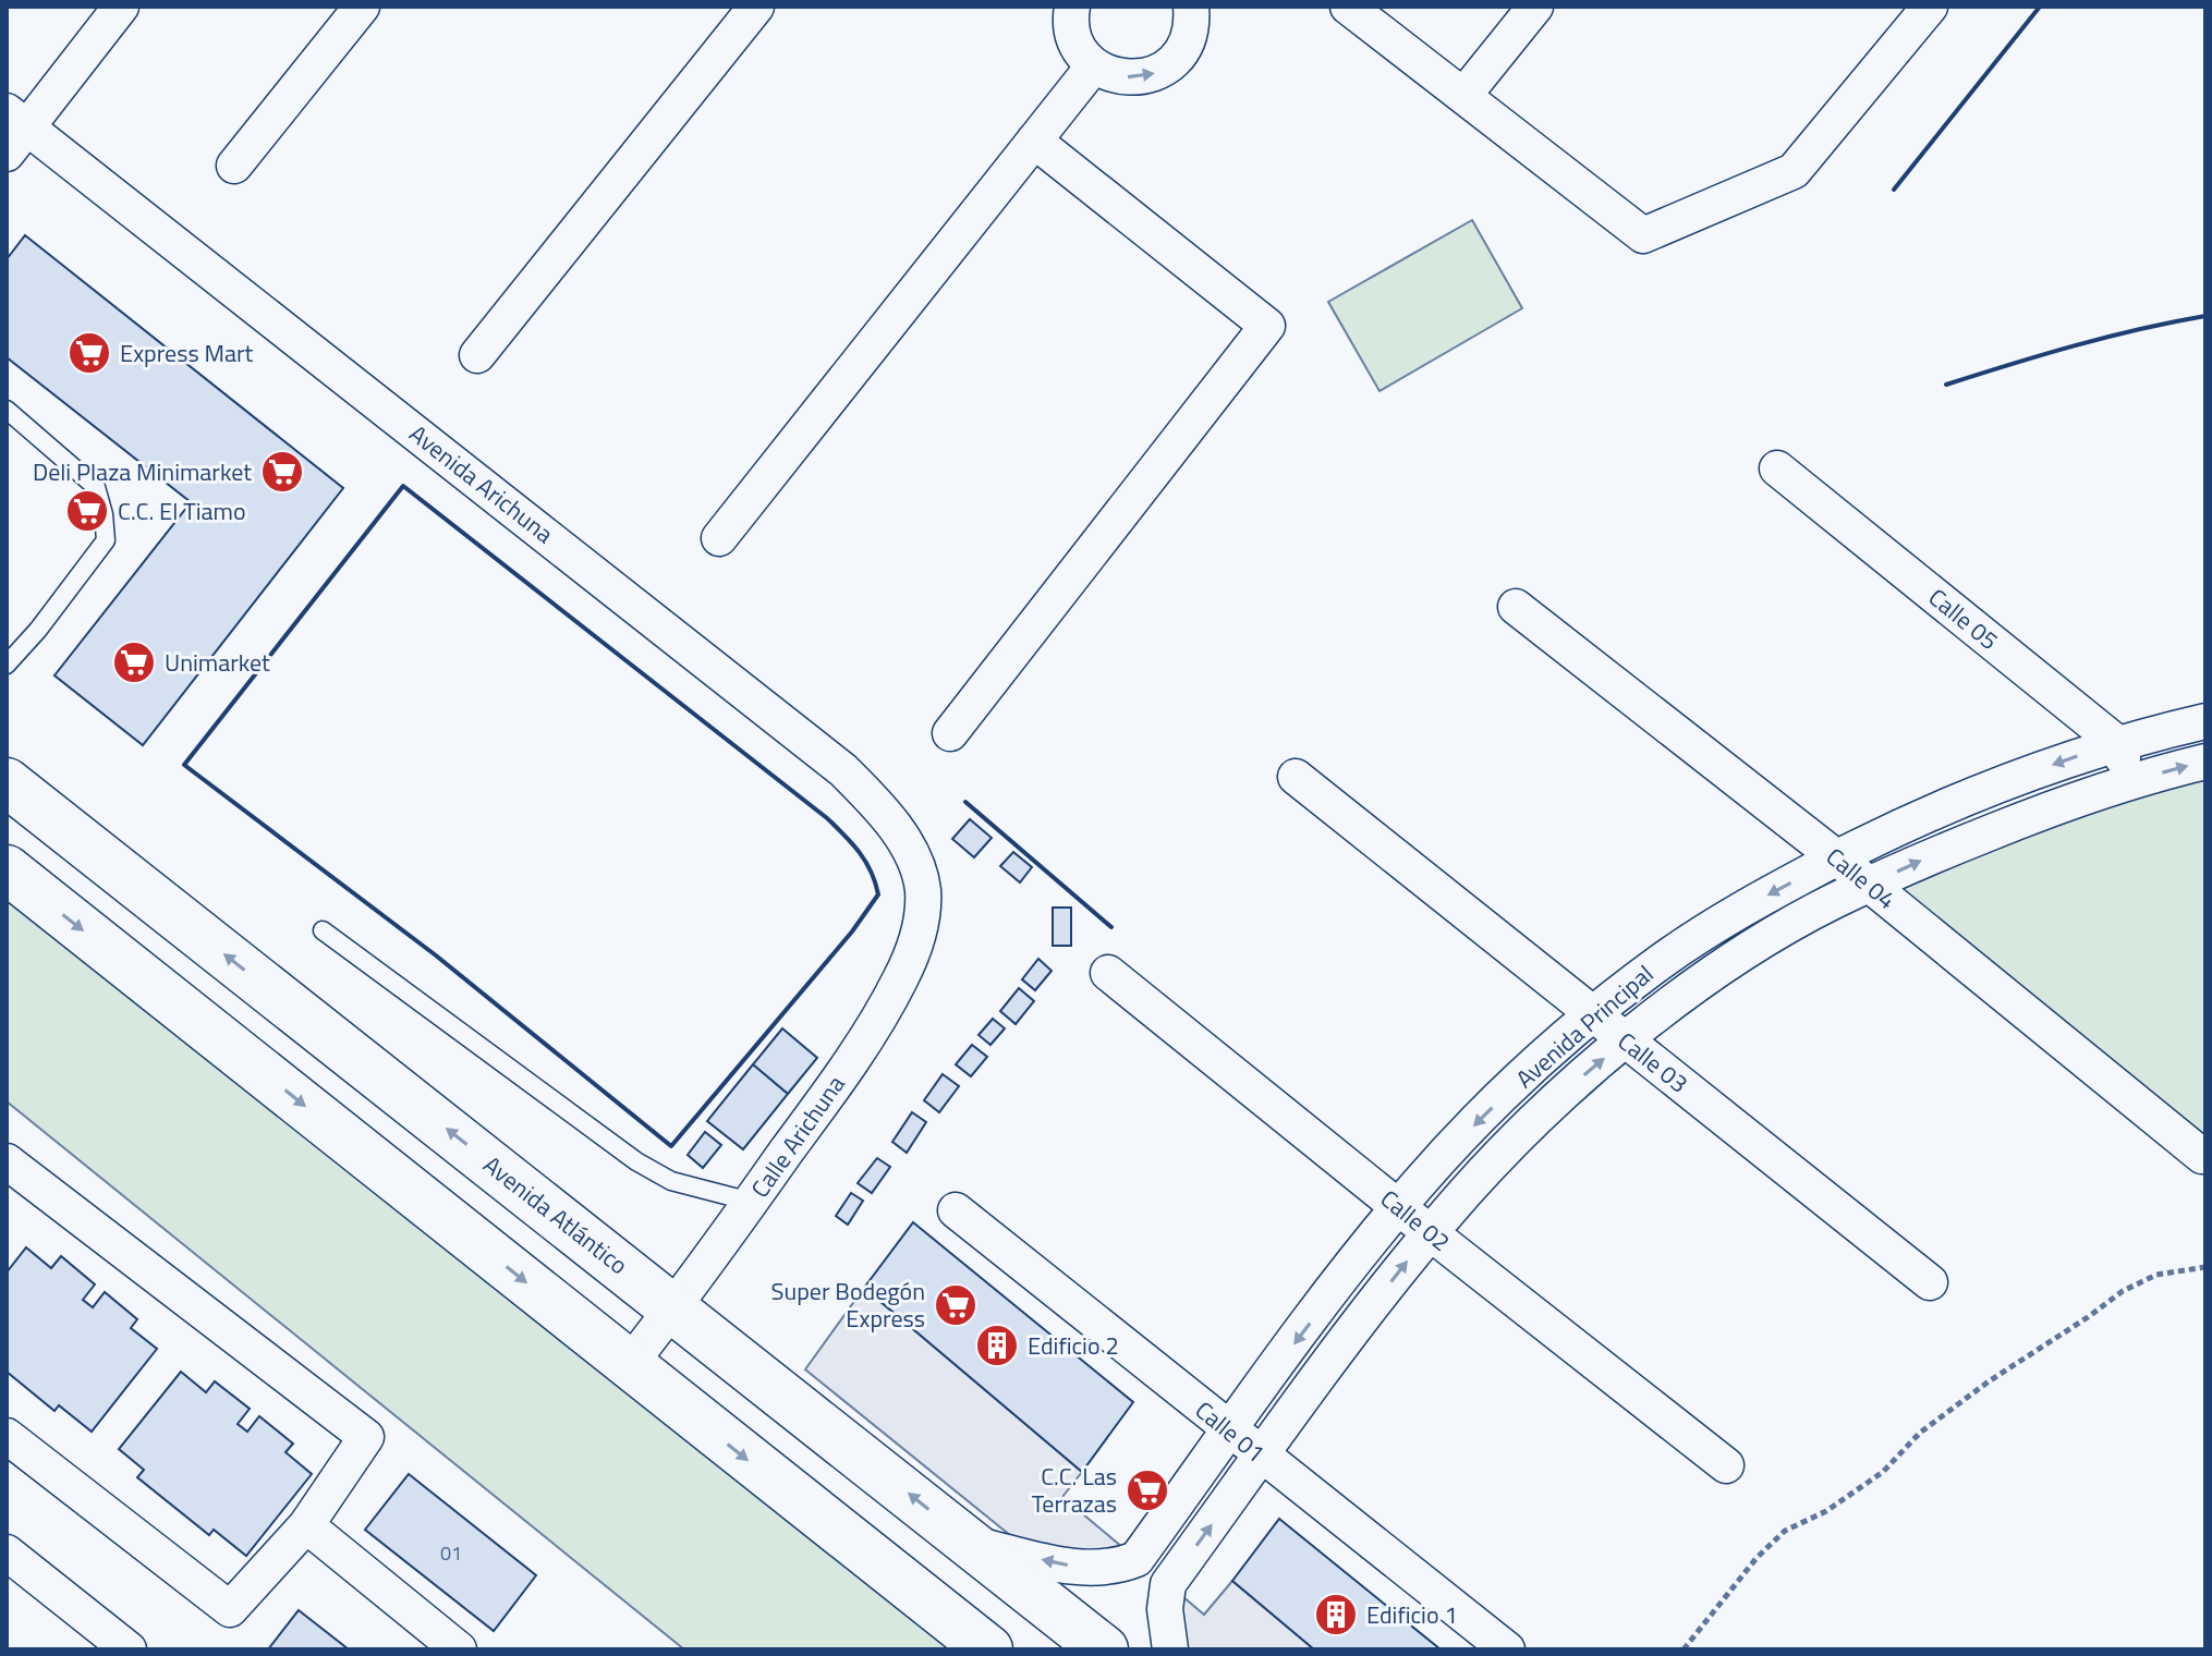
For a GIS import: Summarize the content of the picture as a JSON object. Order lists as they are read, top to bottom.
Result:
{
  "streets": {
    "main road": ["Avenida Atlántico"],
    "street": [
      "Avenida Arichuna",
      "Calle 05",
      "Calle 04",
      "Avenida Principal",
      "Calle 03",
      "Calle Arichuna",
      "Calle 02",
      "Calle 01"
    ]
  },
  "crossings": [
    ["Avenida Arichuna", "Calle Arichuna"],
    ["Calle 05", "Avenida Principal"],
    ["Calle 04", "Avenida Principal"],
    ["Avenida Principal", "Calle 03"],
    ["Avenida Principal", "Avenida Atlántico"],
    ["Avenida Principal", "Calle 02"],
    ["Avenida Principal", "Calle 01"],
    ["Calle Arichuna", "Avenida Atlántico"]
  ],
  "places": {
    "supermarket": [
      "Express Mart",
      "Deli Plaza Minimarket",
      "C.C. El Tiamo",
      "Unimarket",
      "Super Bodegón Express",
      "C.C. Las Terrazas"
    ],
    "building": ["Edificio 2", "Edificio 1"]
  },
  "house_numbers": ["01"]
}
